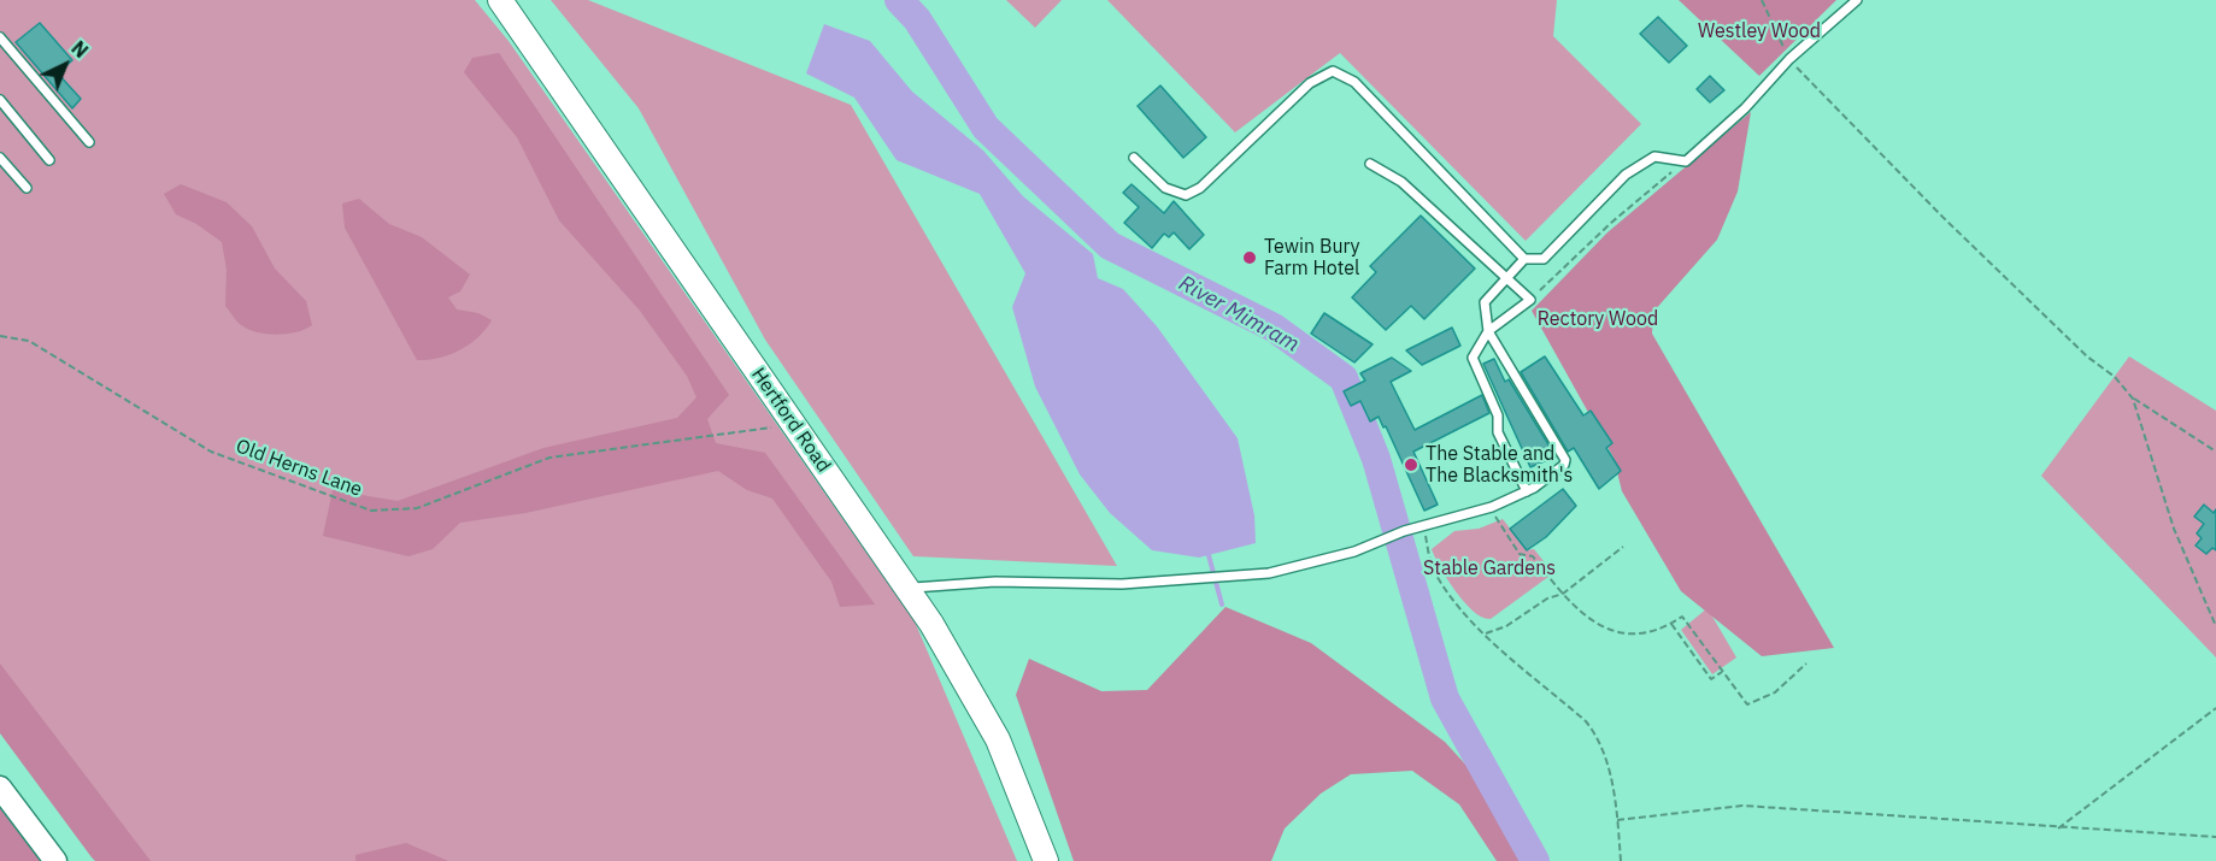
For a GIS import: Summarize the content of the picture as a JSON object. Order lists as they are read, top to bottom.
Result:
{
  "streets": {
    "main road": ["Hertford Road"],
    "path": ["Old Herns Lane"]
  },
  "crossings": [
    ["Hertford Road", "Old Herns Lane"]
  ],
  "water": ["River Mimram"],
  "parks": ["Westley Wood", "Rectory Wood", "Stable Gardens"],
  "places": ["Tewin Bury Farm Hotel", "The Stable and The Blacksmith's"],
  "north": "top right"
}
